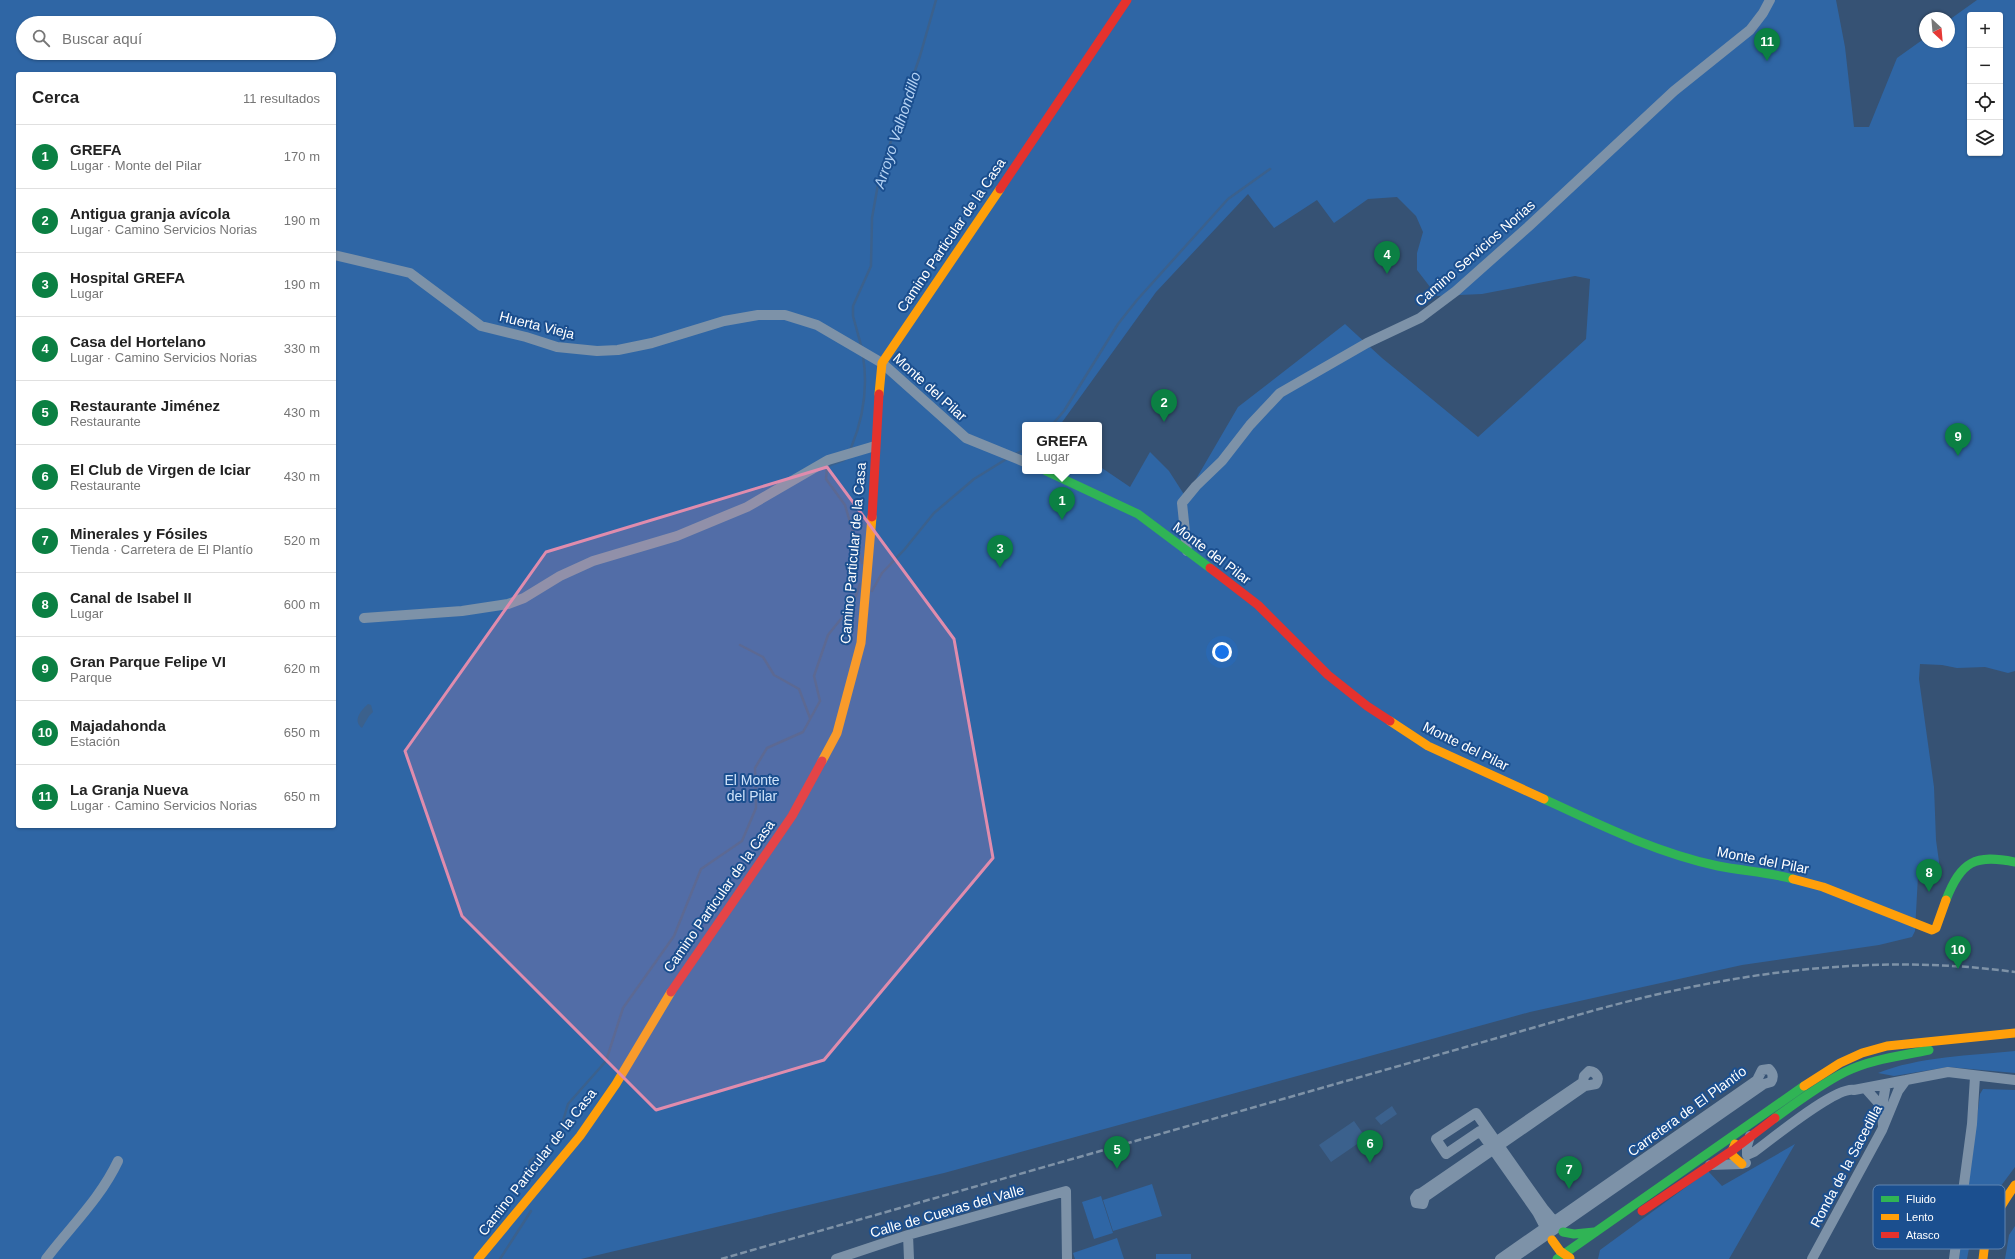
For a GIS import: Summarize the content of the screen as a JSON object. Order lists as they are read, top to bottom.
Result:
{
  "streets": {
    "main road": ["Camino Particular de la Casa", "Monte del Pilar"],
    "street": [
      "Camino Servicios Norias",
      "Huerta Vieja",
      "Carretera de El Plantío",
      "Ronda de la Sacedilla",
      "Calle de Cuevas del Valle"
    ]
  },
  "crossings": [
    ["Camino Particular de la Casa", "Monte del Pilar"],
    ["Camino Servicios Norias", "Monte del Pilar"],
    ["Huerta Vieja", "Monte del Pilar"]
  ],
  "water": ["Arroyo Valhondillo"],
  "parks": ["El Monte del Pilar"],
  "legend": ["Fluido", "Lento", "Atasco"],
  "north": "bottom right",
  "page": {
    "map_buttons": ["+", "−"],
    "search": "Buscar aquí",
    "pins": [
      "11",
      "4",
      "2",
      "9",
      "1",
      "3",
      "8",
      "10",
      "6",
      "5",
      "7"
    ],
    "heading": ["Cerca", "11 resultados"],
    "list": [
      {
        "mark": "1",
        "name": "GREFA",
        "note": "Lugar · Monte del Pilar",
        "value": "170 m"
      },
      {
        "mark": "2",
        "name": "Antigua granja avícola",
        "note": "Lugar · Camino Servicios Norias",
        "value": "190 m"
      },
      {
        "mark": "3",
        "name": "Hospital GREFA",
        "note": "Lugar",
        "value": "190 m"
      },
      {
        "mark": "4",
        "name": "Casa del Hortelano",
        "note": "Lugar · Camino Servicios Norias",
        "value": "330 m"
      },
      {
        "mark": "5",
        "name": "Restaurante Jiménez",
        "note": "Restaurante",
        "value": "430 m"
      },
      {
        "mark": "6",
        "name": "El Club de Virgen de Iciar",
        "note": "Restaurante",
        "value": "430 m"
      },
      {
        "mark": "7",
        "name": "Minerales y Fósiles",
        "note": "Tienda · Carretera de El Plantío",
        "value": "520 m"
      },
      {
        "mark": "8",
        "name": "Canal de Isabel II",
        "note": "Lugar",
        "value": "600 m"
      },
      {
        "mark": "9",
        "name": "Gran Parque Felipe VI",
        "note": "Parque",
        "value": "620 m"
      },
      {
        "mark": "10",
        "name": "Majadahonda",
        "note": "Estación",
        "value": "650 m"
      },
      {
        "mark": "11",
        "name": "La Granja Nueva",
        "note": "Lugar · Camino Servicios Norias",
        "value": "650 m"
      }
    ],
    "popup": ["GREFA", "Lugar"]
  }
}
